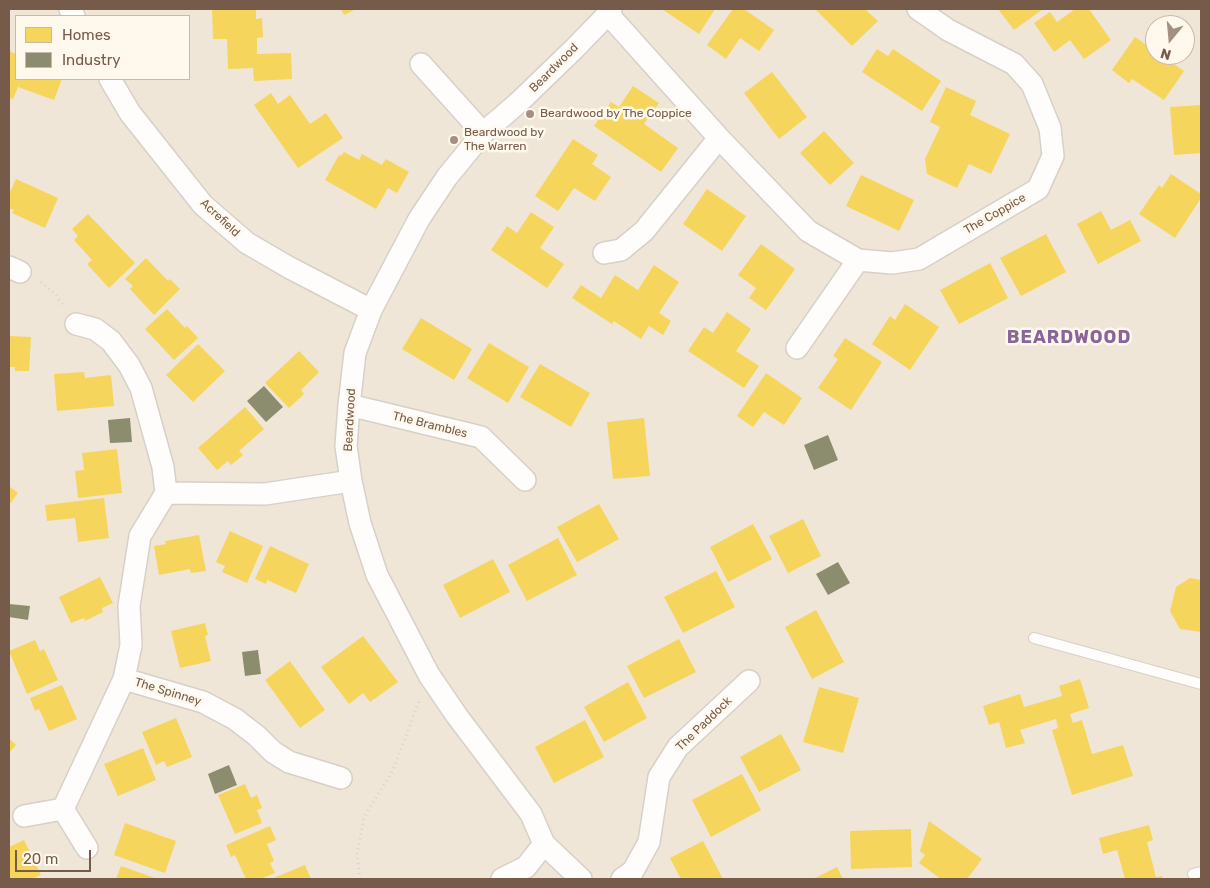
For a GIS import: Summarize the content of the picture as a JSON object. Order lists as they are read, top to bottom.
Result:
{
  "streets": {
    "street": [
      "Beardwood",
      "The Coppice",
      "Acrefield",
      "The Brambles",
      "The Spinney",
      "The Paddock"
    ]
  },
  "crossings": [
    ["Beardwood", "The Coppice"],
    ["Beardwood", "Acrefield"],
    ["Beardwood", "The Brambles"]
  ],
  "districts": ["BEARDWOOD"],
  "places": ["Beardwood by The Coppice", "Beardwood by The Warren"],
  "legend": ["Homes", "Industry"],
  "scale_bar": "20 m",
  "north": "bottom"
}
